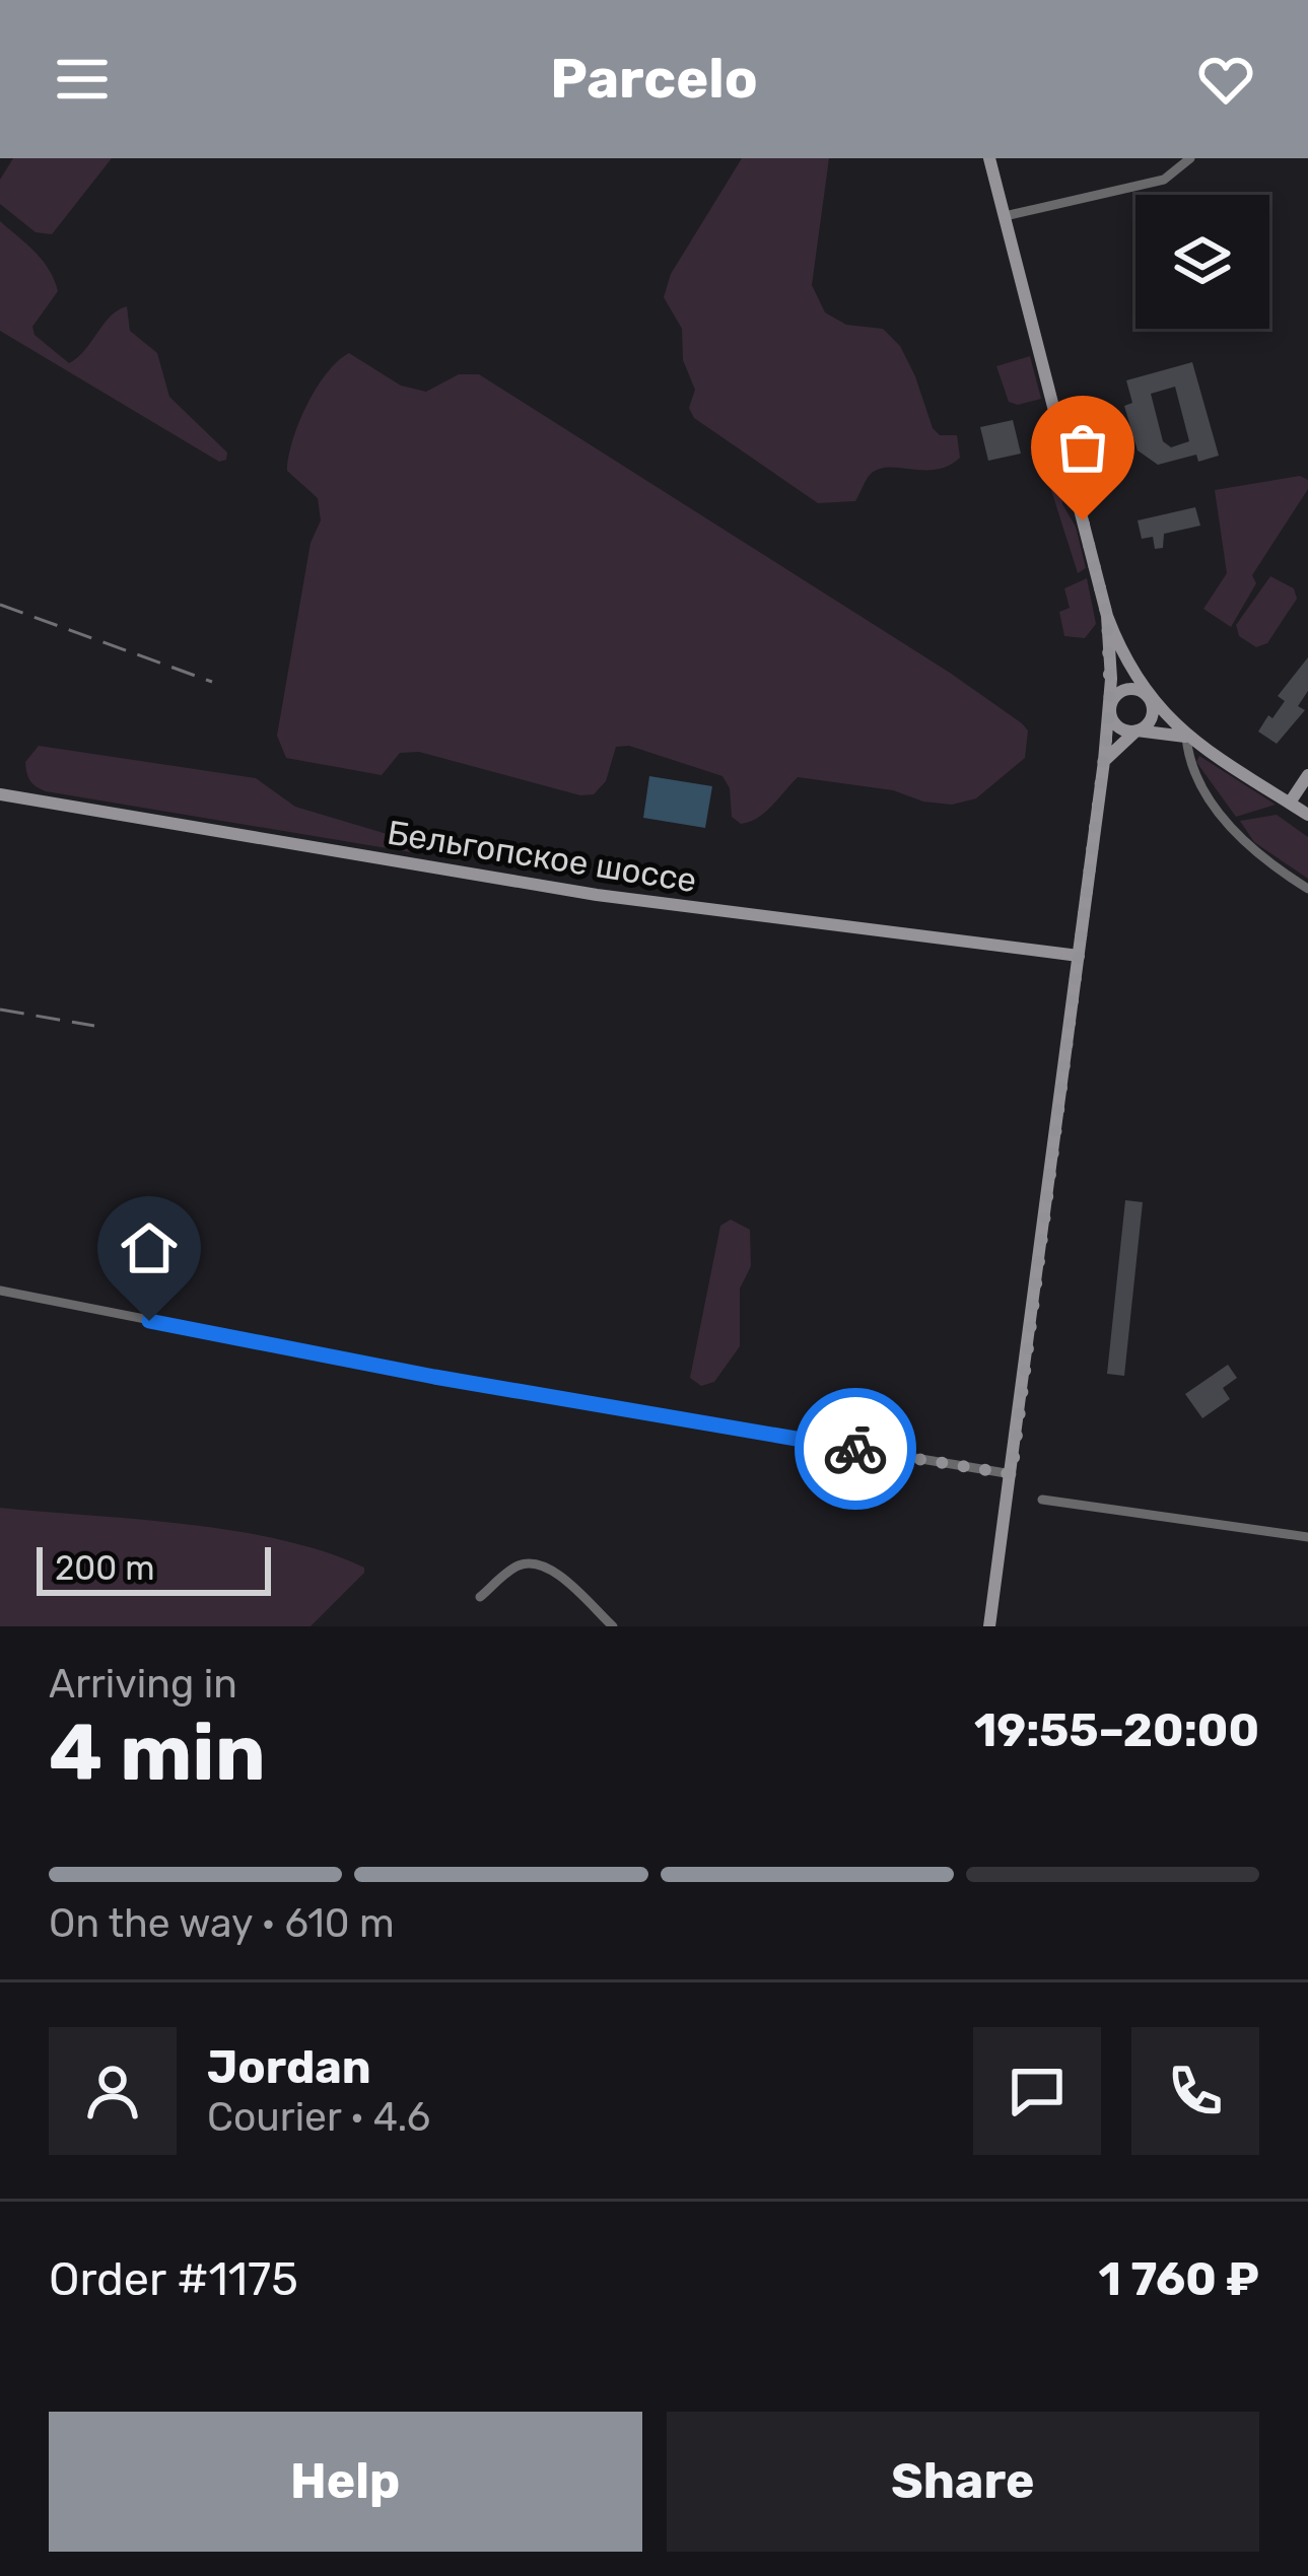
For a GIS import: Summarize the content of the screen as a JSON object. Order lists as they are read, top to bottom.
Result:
{
  "streets": {
    "main road": ["Бельгопское шоссе"]
  },
  "scale_bar": "200 m",
  "page": {
    "header": "Parcelo",
    "scale": "200 m",
    "heading": ["4 min", "Arriving in", "19:55–20:00"],
    "panel": [
      "Jordan",
      "Courier · 4.6",
      "Order #1175",
      "1 760 ₽"
    ],
    "bar": "On the way · 610 m",
    "buttons": ["Help", "Share"]
  }
}
